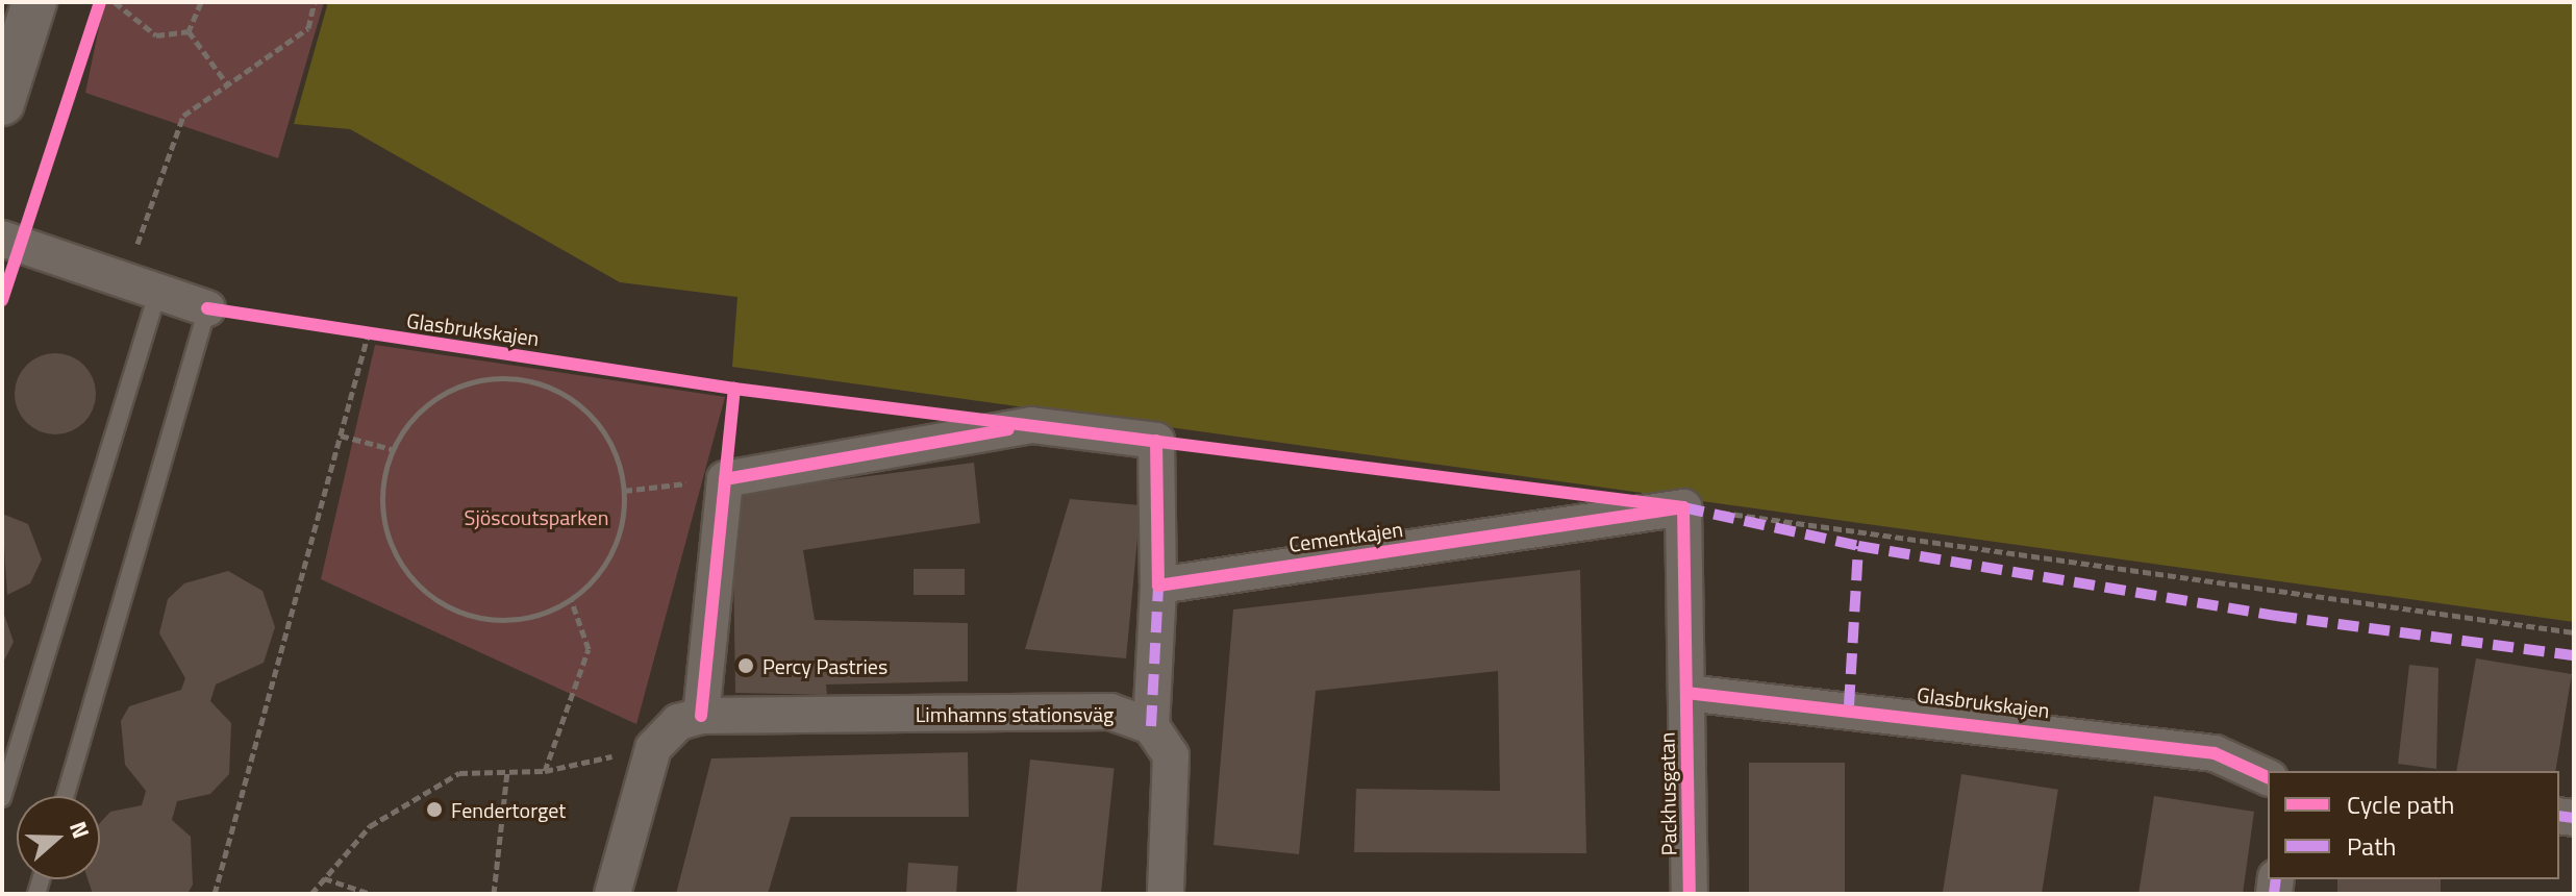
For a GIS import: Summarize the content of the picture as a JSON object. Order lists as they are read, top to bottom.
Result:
{
  "streets": {
    "street": [
      "Glasbrukskajen",
      "Cementkajen",
      "Limhamns stationsväg",
      "Packhusgatan"
    ]
  },
  "crossings": [
    ["Glasbrukskajen", "Packhusgatan"]
  ],
  "parks": ["Sjöscoutsparken"],
  "places": ["Percy Pastries", "Fendertorget"],
  "legend": ["Cycle path", "Path"],
  "north": "right"
}
